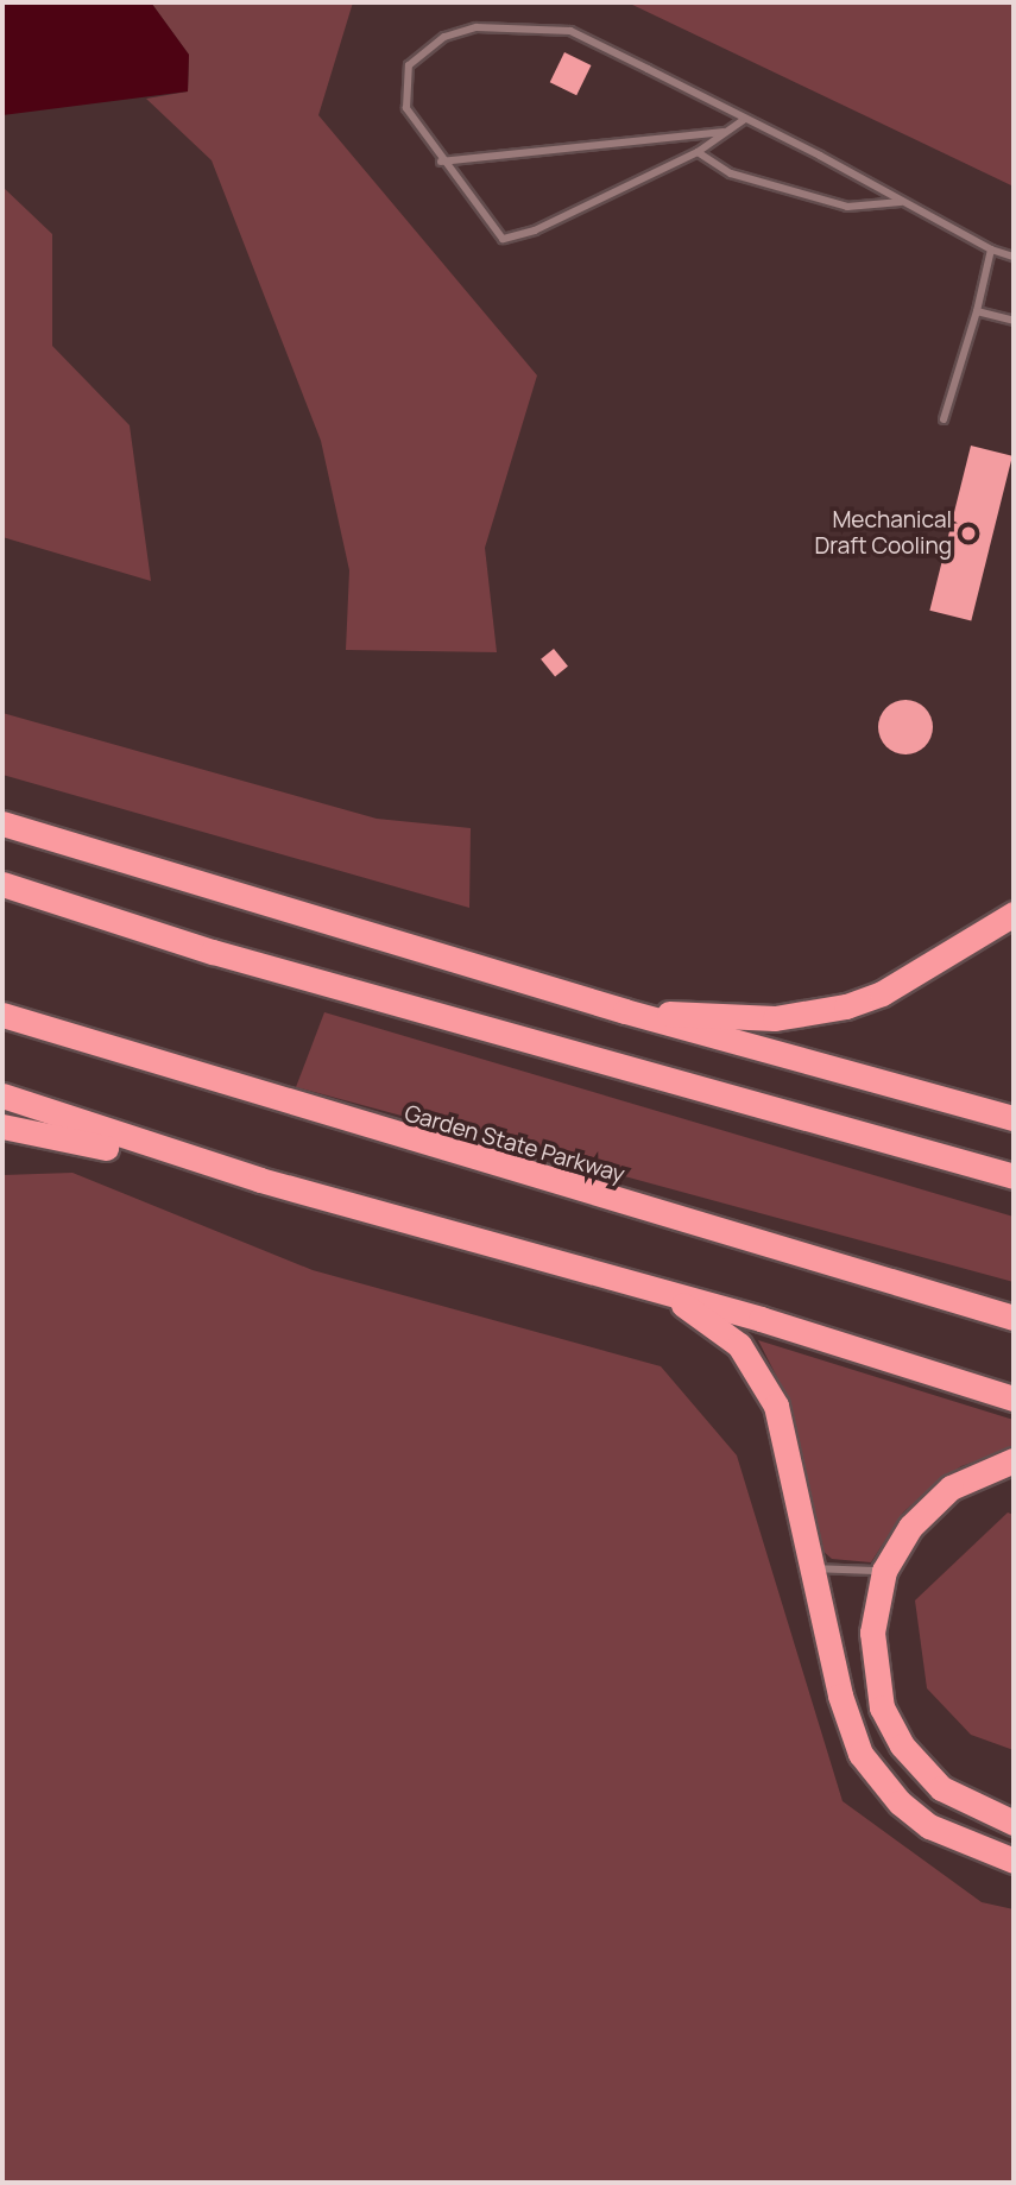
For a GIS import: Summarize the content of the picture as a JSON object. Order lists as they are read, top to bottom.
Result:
{
  "streets": {
    "highway": ["Garden State Parkway"]
  },
  "places": ["Mechanical Draft Cooling"]
}
